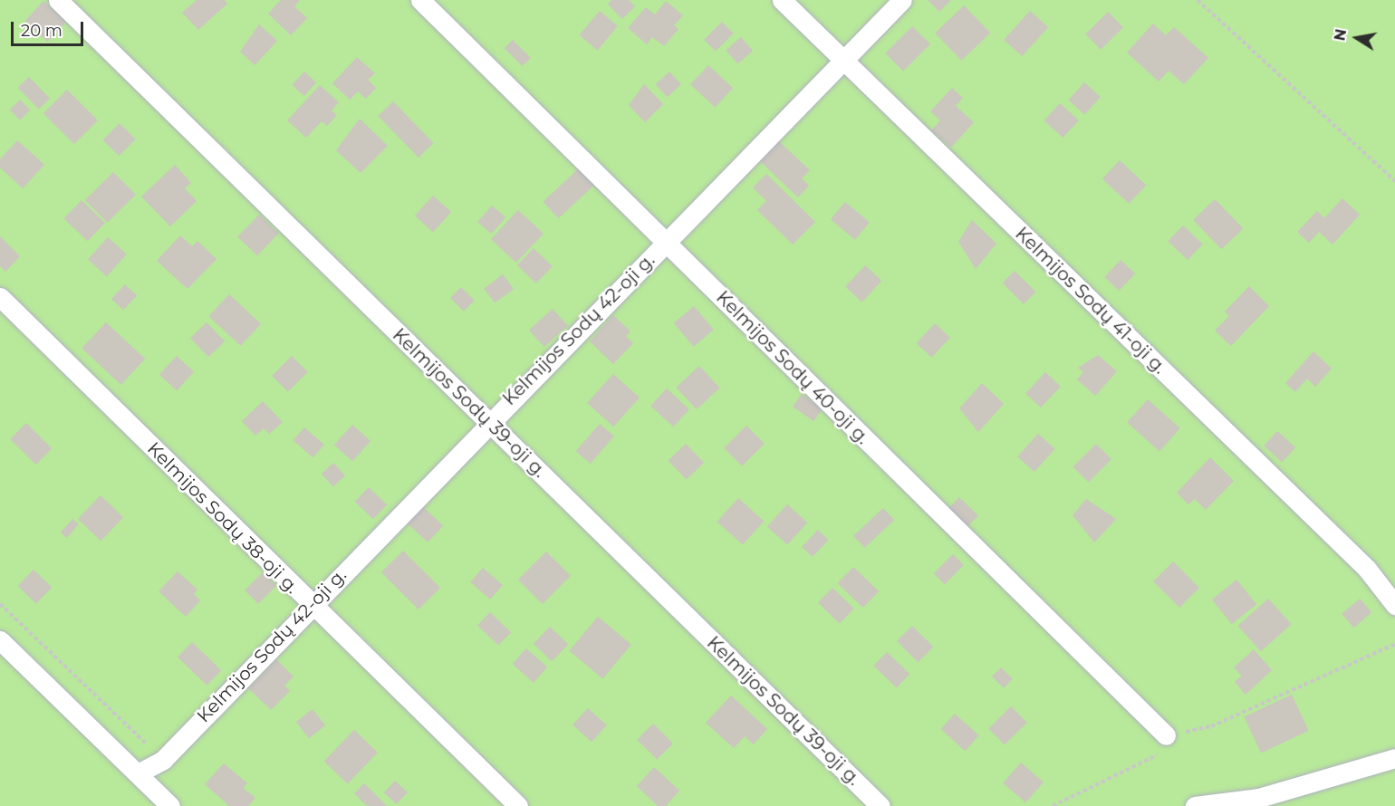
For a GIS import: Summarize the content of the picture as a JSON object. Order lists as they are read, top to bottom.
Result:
{
  "streets": {
    "street": [
      "Kelmijos Sodų 41-oji g.",
      "Kelmijos Sodų 42-oji g.",
      "Kelmijos Sodų 40-oji g.",
      "Kelmijos Sodų 39-oji g.",
      "Kelmijos Sodų 38-oji g."
    ]
  },
  "crossings": [
    ["Kelmijos Sodų 41-oji g.", "Kelmijos Sodų 42-oji g."],
    ["Kelmijos Sodų 42-oji g.", "Kelmijos Sodų 40-oji g."],
    ["Kelmijos Sodų 42-oji g.", "Kelmijos Sodų 39-oji g."],
    ["Kelmijos Sodų 42-oji g.", "Kelmijos Sodų 38-oji g."]
  ],
  "scale_bar": "20 m",
  "north": "left"
}
